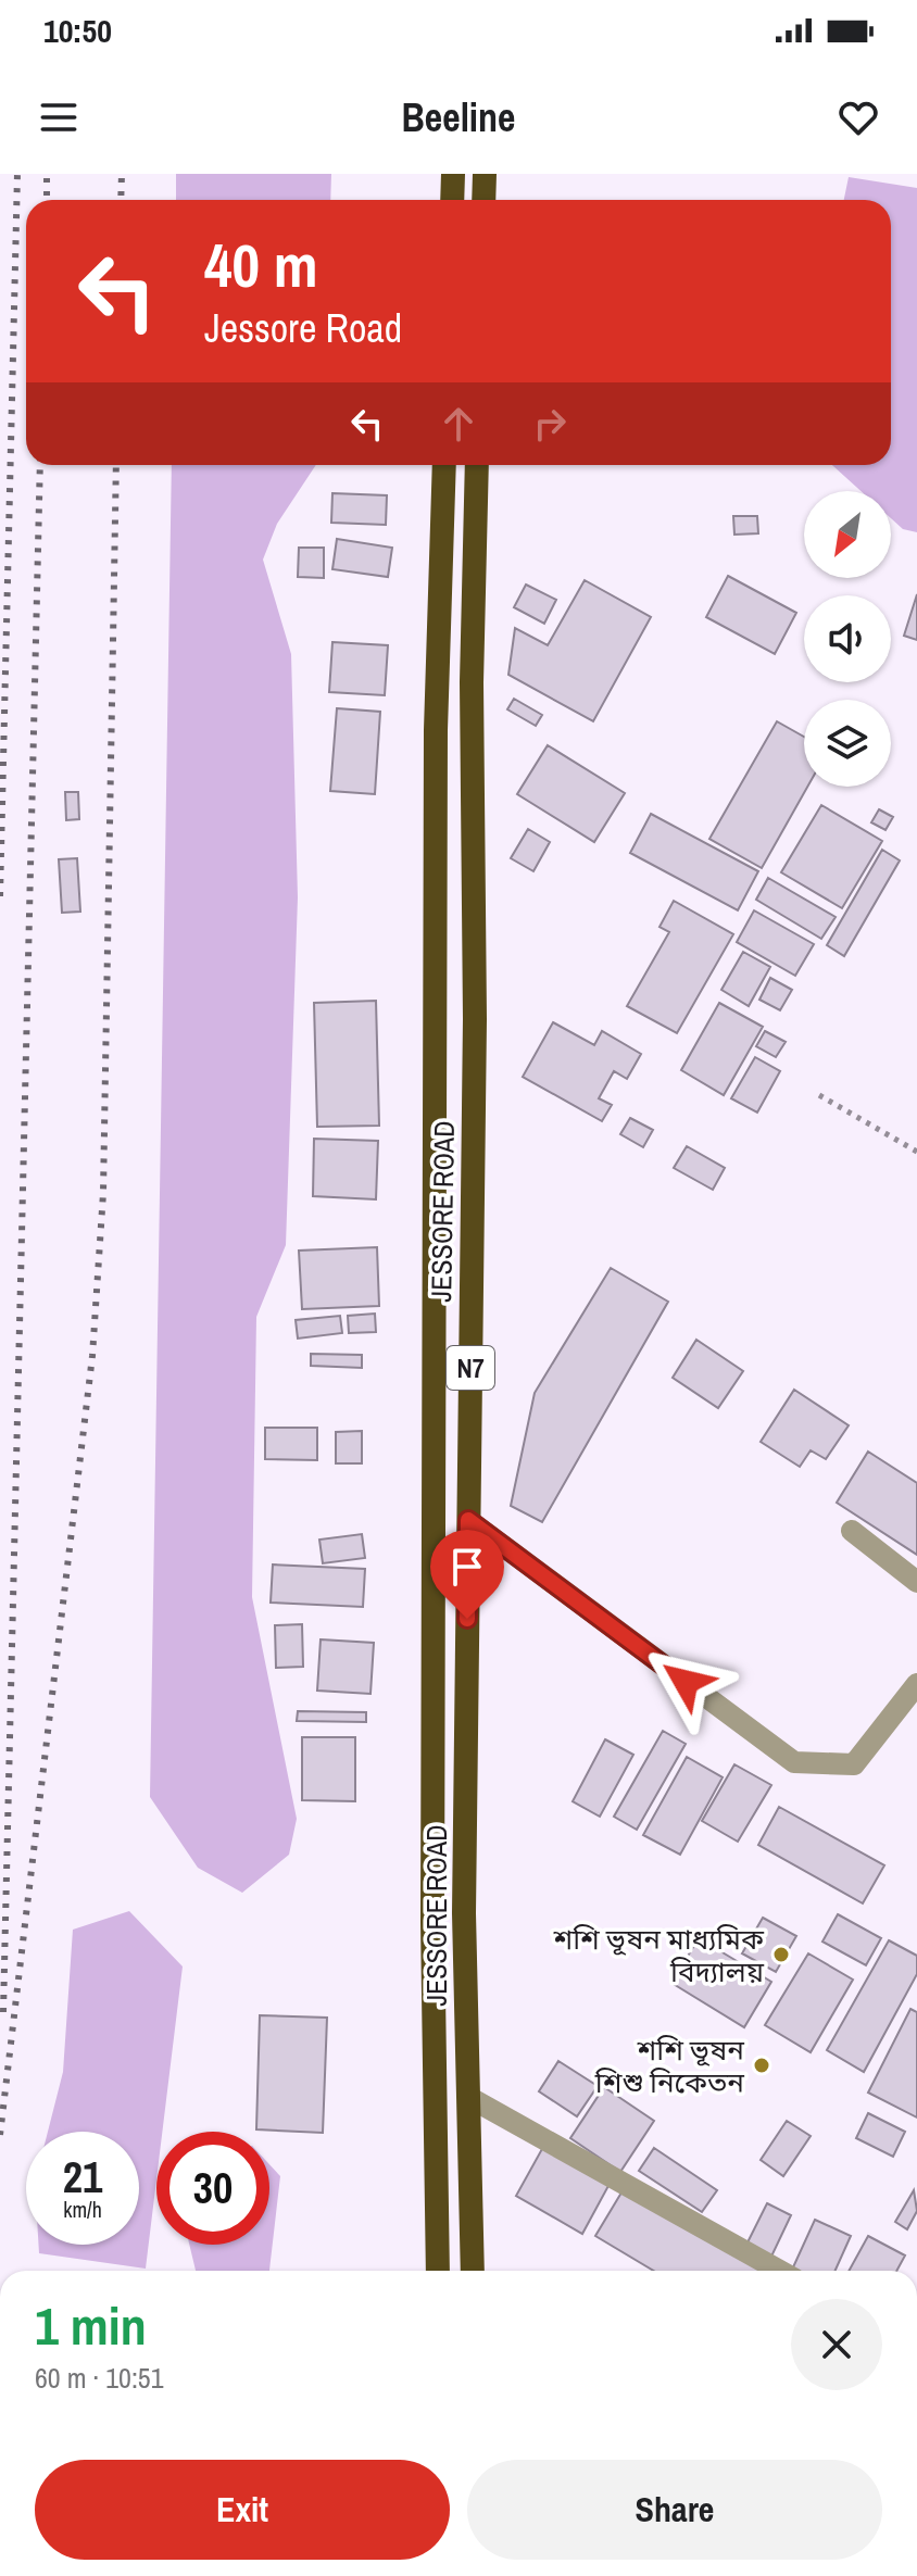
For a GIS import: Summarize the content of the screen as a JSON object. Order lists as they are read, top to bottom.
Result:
{
  "streets": {
    "highway": ["JESSORE ROAD", "N7"]
  },
  "places": ["শশি ভূষন মাধ্যমিক বিদ্যালয়", "শশি ভূষন শিশু নিকেতন"],
  "north": "bottom left",
  "page": {
    "status": "10:50",
    "header": "Beeline",
    "turn": ["40 m", "Jessore Road"],
    "speed": "21 km/h",
    "limit": "30",
    "heading": ["1 min", "60 m · 10:51"],
    "buttons": ["Exit", "Share"]
  }
}
